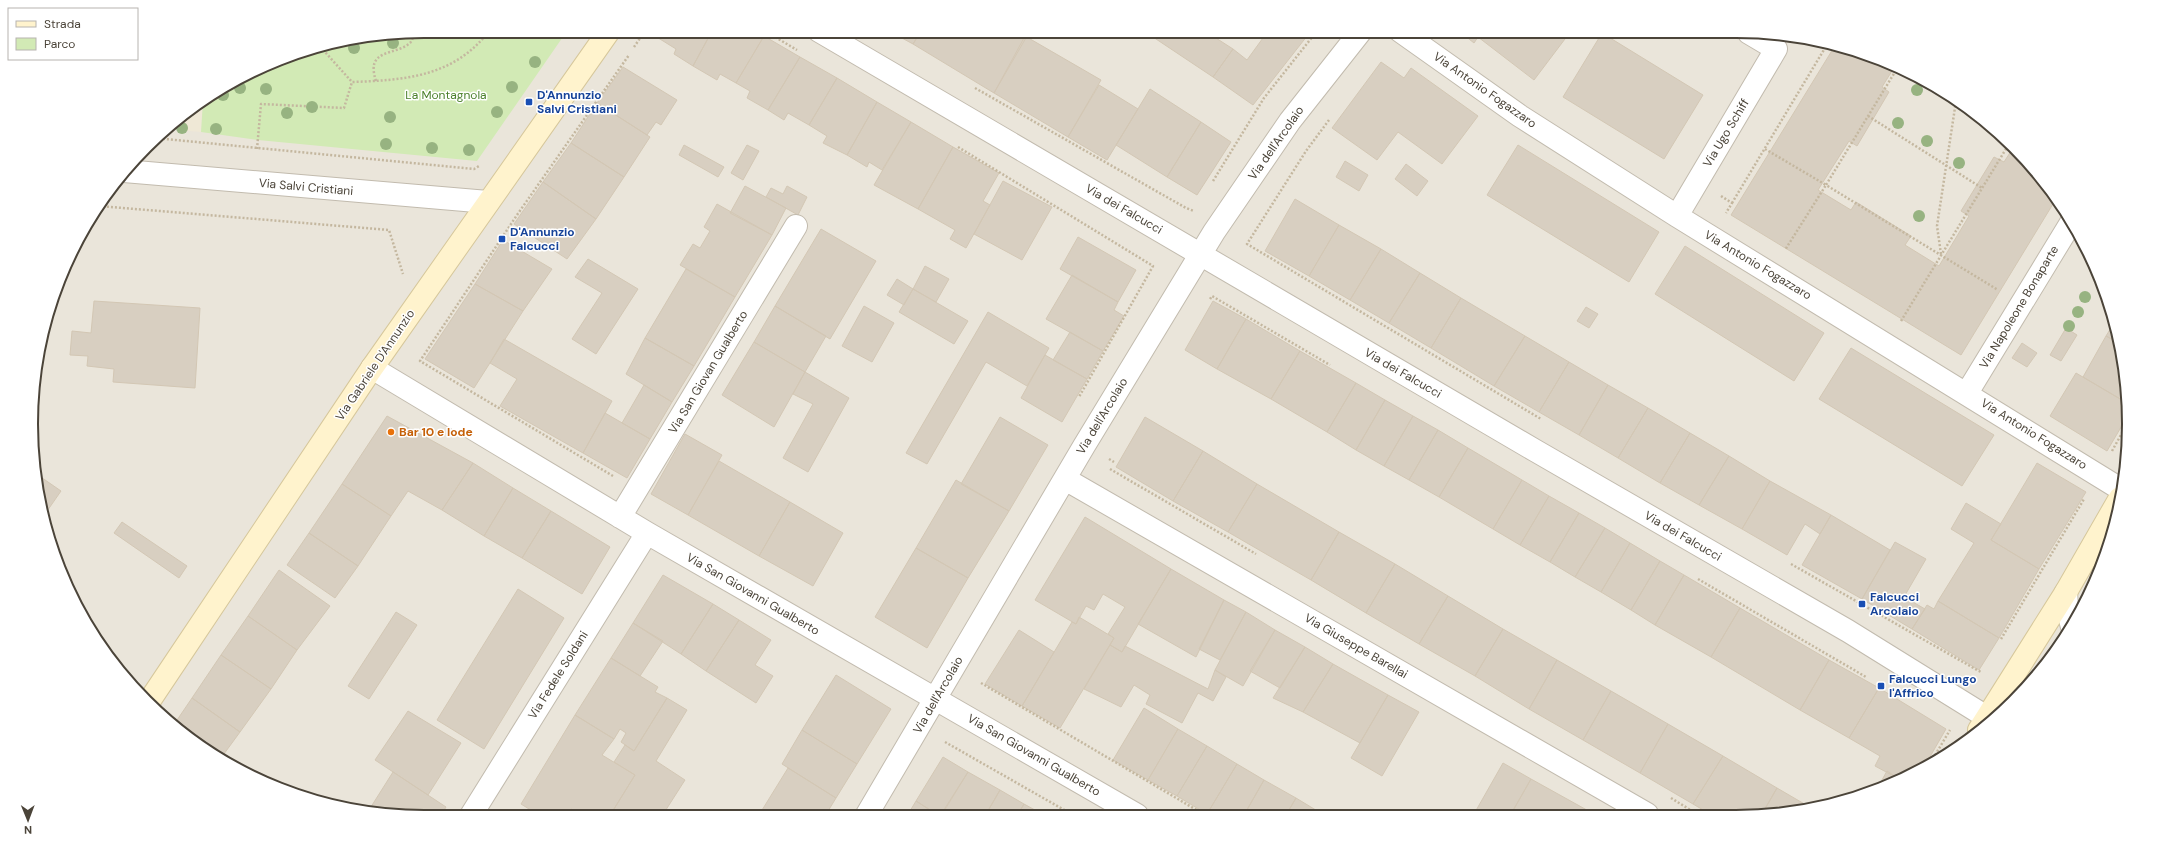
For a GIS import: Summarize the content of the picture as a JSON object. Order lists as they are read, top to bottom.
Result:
{
  "streets": {
    "street": [
      "Via Antonio Fogazzaro",
      "Via Ugo Schiff",
      "Via dell'Arcolaio",
      "Via Salvi Cristiani",
      "Via dei Falcucci",
      "Via Napoleone Bonaparte",
      "Via Gabriele D'Annunzio",
      "Via San Giovan Gualberto",
      "Via San Giovanni Gualberto",
      "Via Giuseppe Barellai",
      "Via Fedele Soldani"
    ]
  },
  "crossings": [
    ["Via Antonio Fogazzaro", "Via Ugo Schiff"],
    ["Via Antonio Fogazzaro", "Via Napoleone Bonaparte"],
    ["Via dell'Arcolaio", "Via dei Falcucci"],
    ["Via dell'Arcolaio", "Via San Giovanni Gualberto"],
    ["Via dell'Arcolaio", "Via Giuseppe Barellai"],
    ["Via Salvi Cristiani", "Via Gabriele D'Annunzio"],
    ["Via Gabriele D'Annunzio", "Via San Giovanni Gualberto"],
    ["Via San Giovan Gualberto", "Via San Giovanni Gualberto"],
    ["Via San Giovanni Gualberto", "Via Fedele Soldani"]
  ],
  "parks": ["La Montagnola"],
  "places": {
    "transit": [
      "D'Annunzio Salvi Cristiani",
      "D'Annunzio Falcucci",
      "Falcucci Arcolaio",
      "Falcucci Lungo l'Affrico"
    ],
    "other": ["Bar 10 e lode"]
  },
  "legend": ["Strada", "Parco"],
  "north": "bottom"
}
